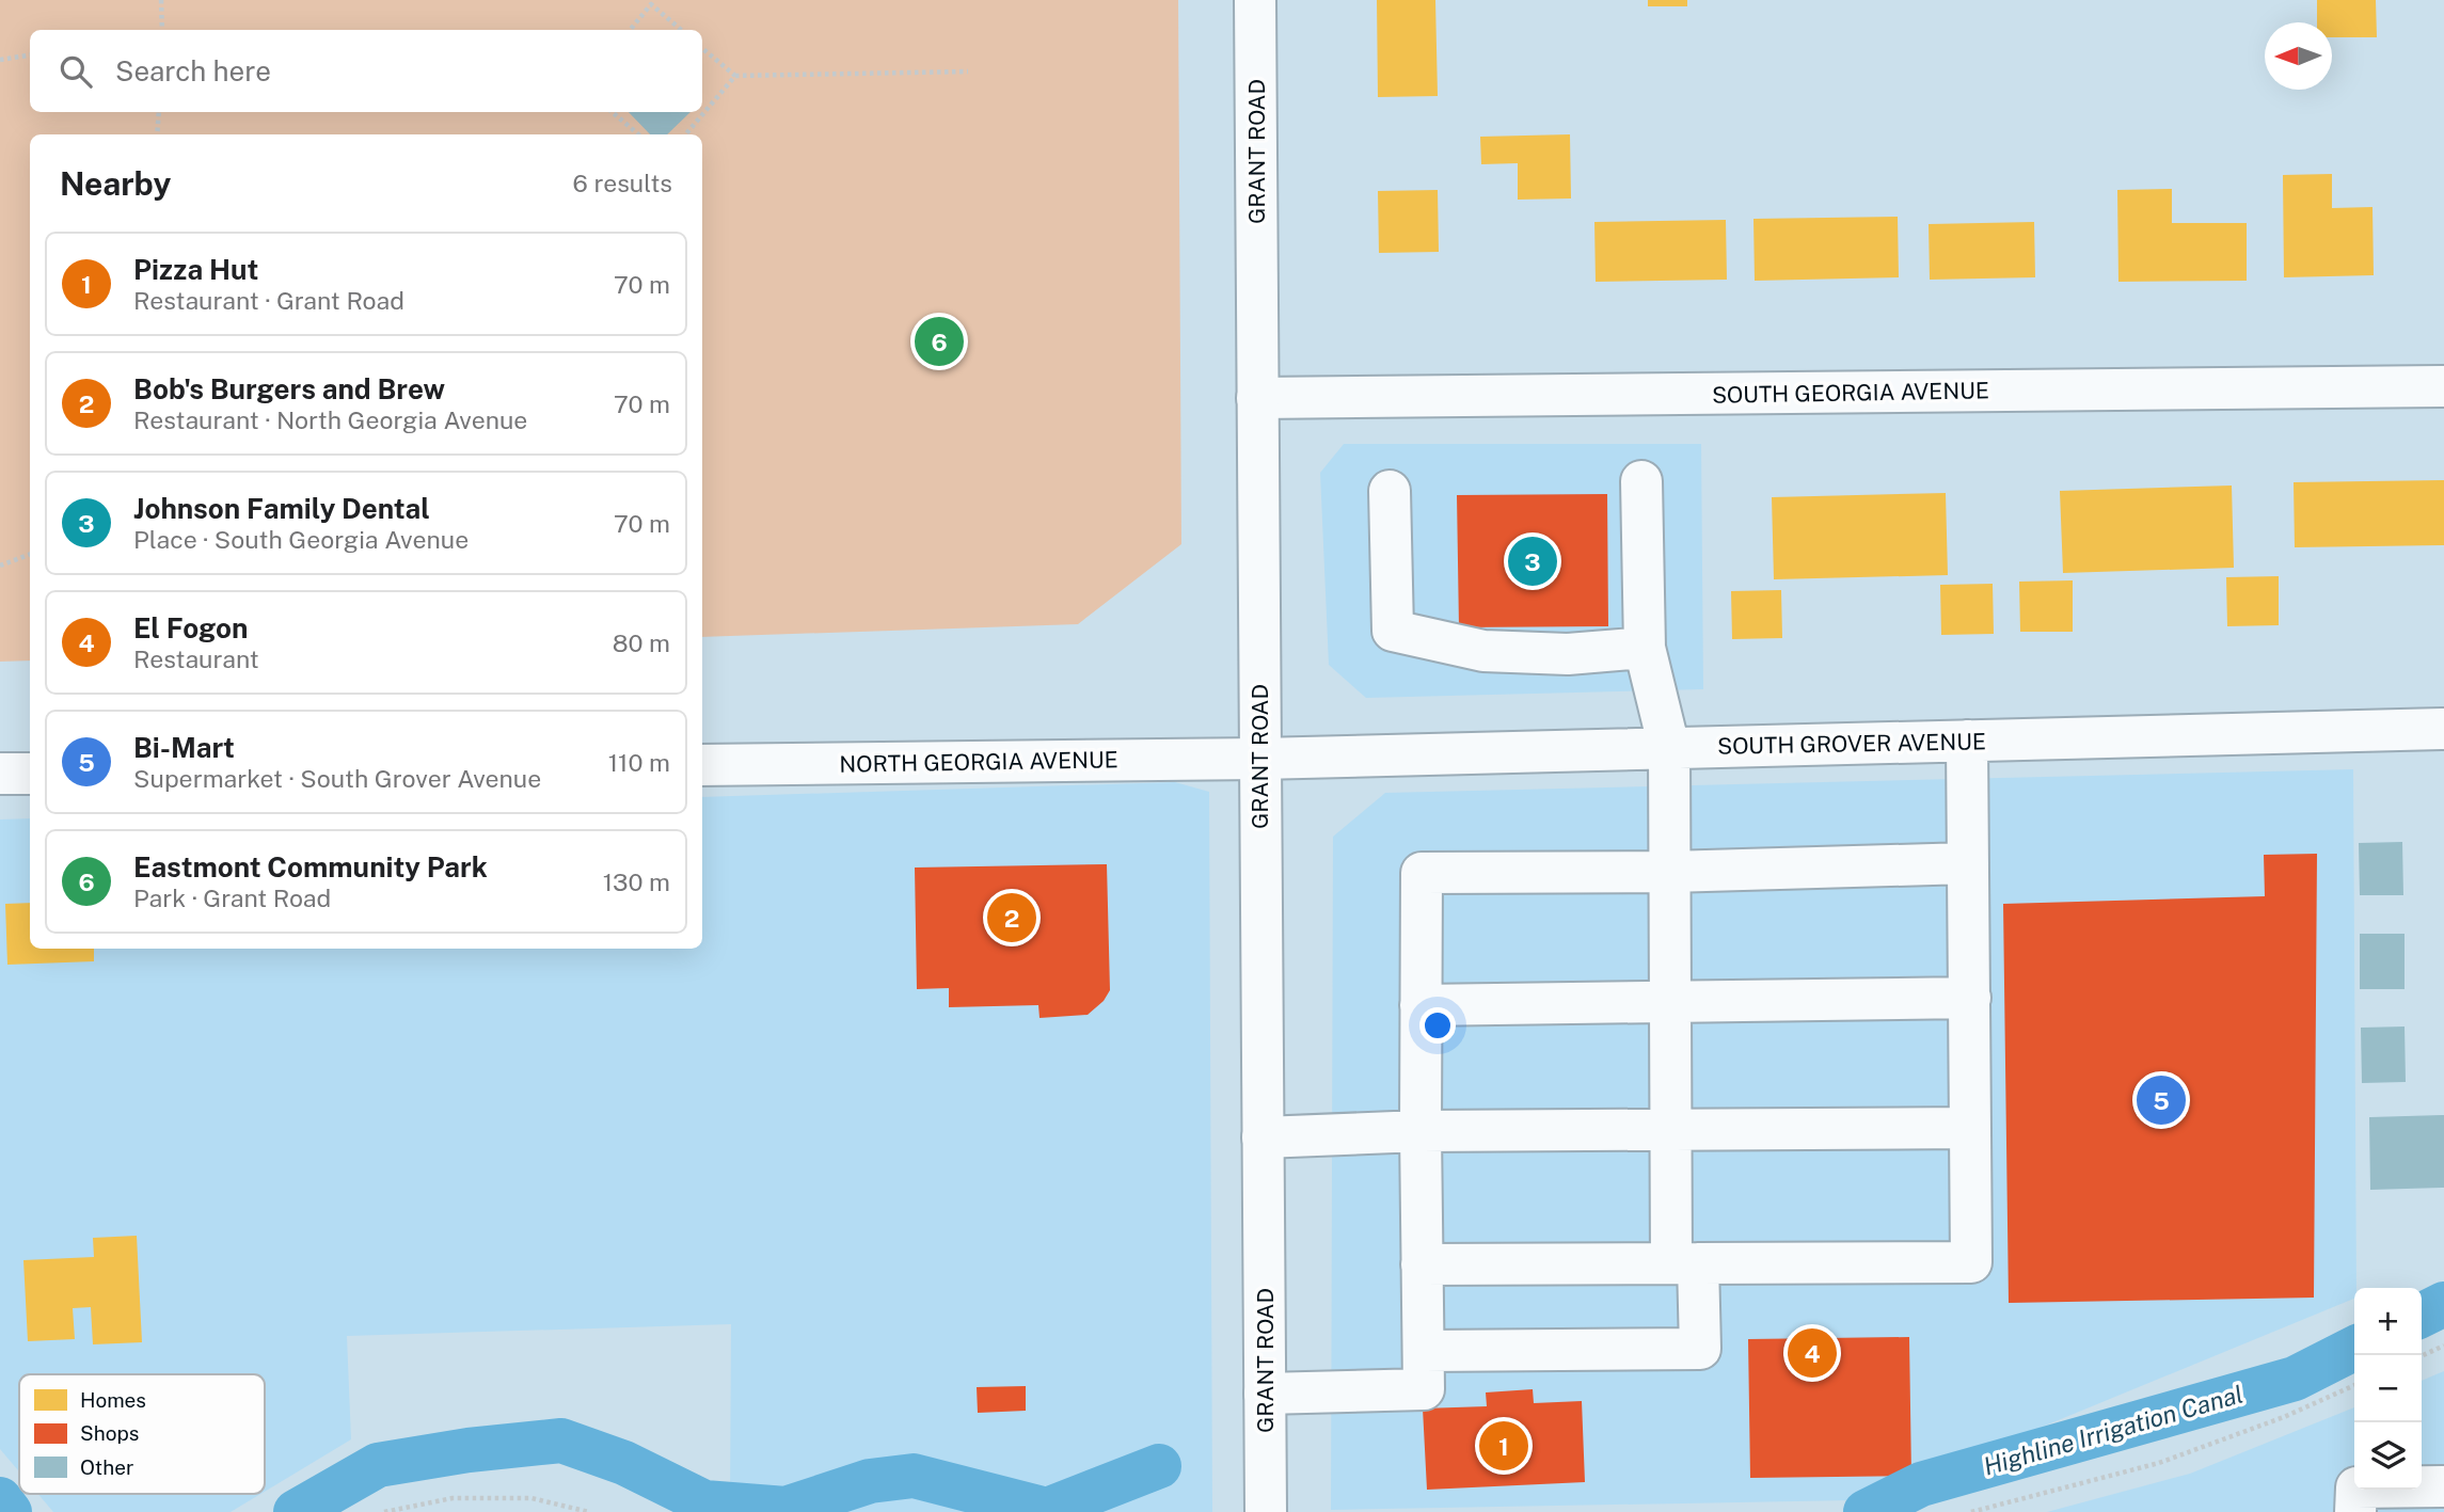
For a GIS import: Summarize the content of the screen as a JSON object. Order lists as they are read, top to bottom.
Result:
{
  "streets": {
    "street": [
      "GRANT ROAD",
      "SOUTH GEORGIA AVENUE",
      "SOUTH GROVER AVENUE",
      "NORTH GEORGIA AVENUE"
    ]
  },
  "crossings": [
    ["GRANT ROAD", "SOUTH GEORGIA AVENUE"],
    ["GRANT ROAD", "SOUTH GROVER AVENUE"],
    ["GRANT ROAD", "NORTH GEORGIA AVENUE"],
    ["SOUTH GROVER AVENUE", "NORTH GEORGIA AVENUE"]
  ],
  "water": ["Highline Irrigation Canal"],
  "legend": ["Homes", "Shops", "Other"],
  "north": "left",
  "page": {
    "search": "Search here",
    "heading": ["Nearby", "6 results"],
    "list": [
      {
        "mark": "1",
        "name": "Pizza Hut",
        "note": "Restaurant · Grant Road",
        "value": "70 m"
      },
      {
        "mark": "2",
        "name": "Bob's Burgers and Brew",
        "note": "Restaurant · North Georgia Avenue",
        "value": "70 m"
      },
      {
        "mark": "3",
        "name": "Johnson Family Dental",
        "note": "Place · South Georgia Avenue",
        "value": "70 m"
      },
      {
        "mark": "4",
        "name": "El Fogon",
        "note": "Restaurant",
        "value": "80 m"
      },
      {
        "mark": "5",
        "name": "Bi-Mart",
        "note": "Supermarket · South Grover Avenue",
        "value": "110 m"
      },
      {
        "mark": "6",
        "name": "Eastmont Community Park",
        "note": "Park · Grant Road",
        "value": "130 m"
      }
    ],
    "pins": [
      "6",
      "3",
      "2",
      "5",
      "4",
      "1"
    ],
    "map_buttons": ["+", "−"]
  }
}
